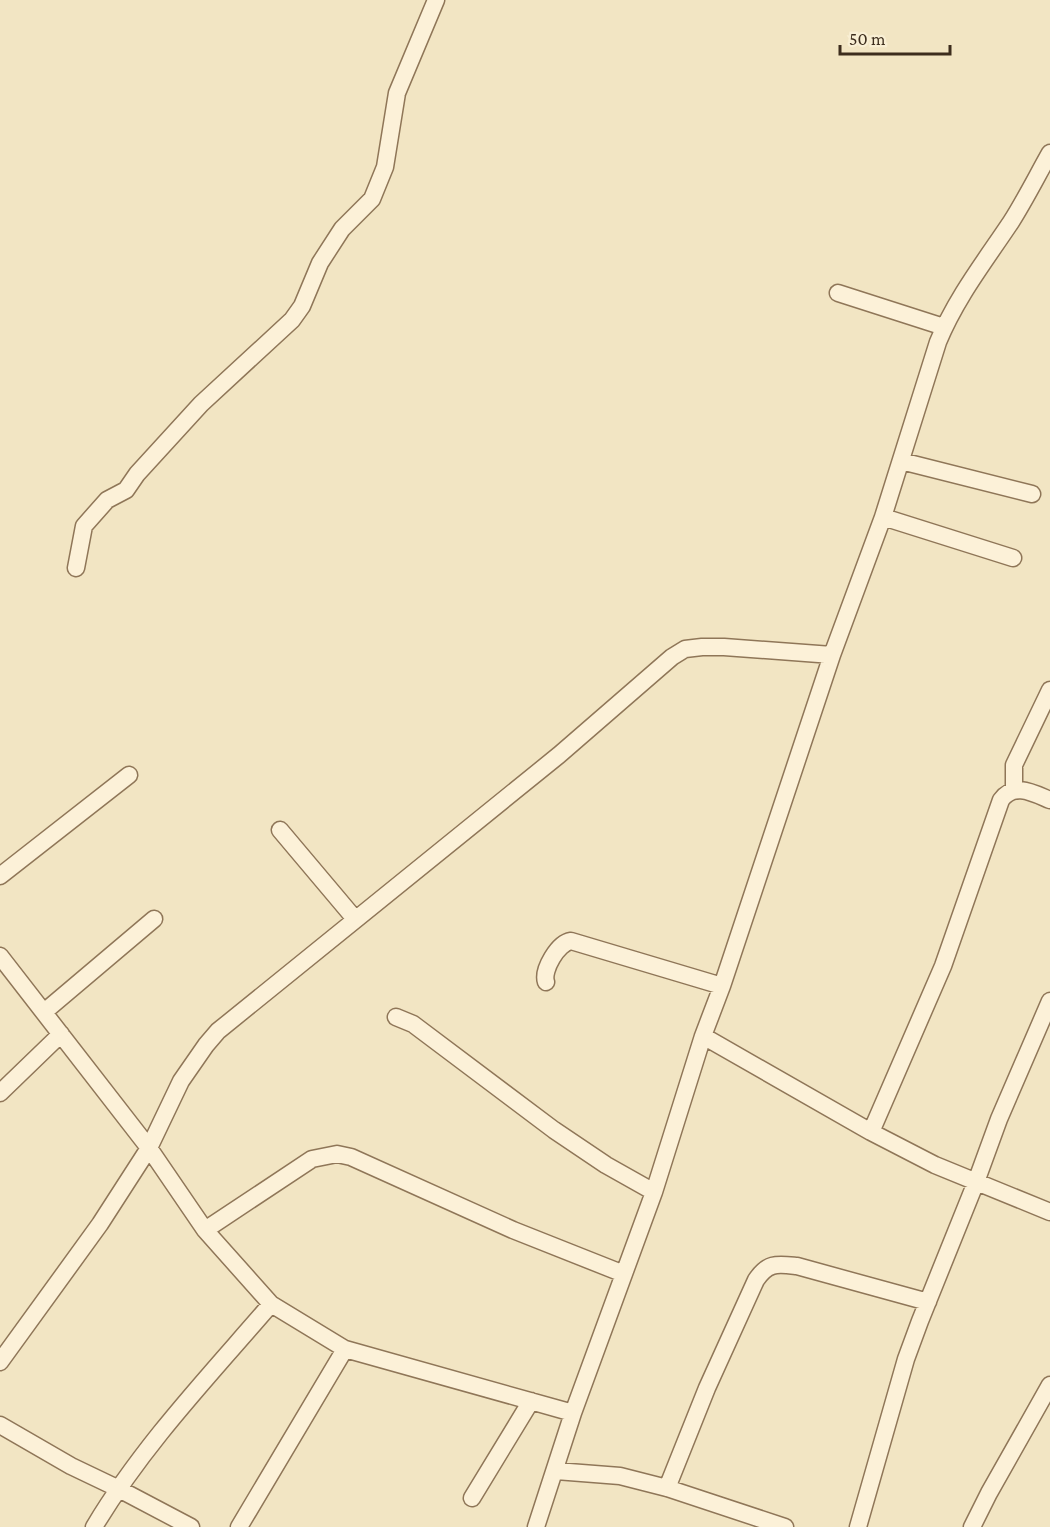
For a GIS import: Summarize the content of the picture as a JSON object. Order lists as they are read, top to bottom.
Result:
{
  "scale_bar": "50 m"
}
